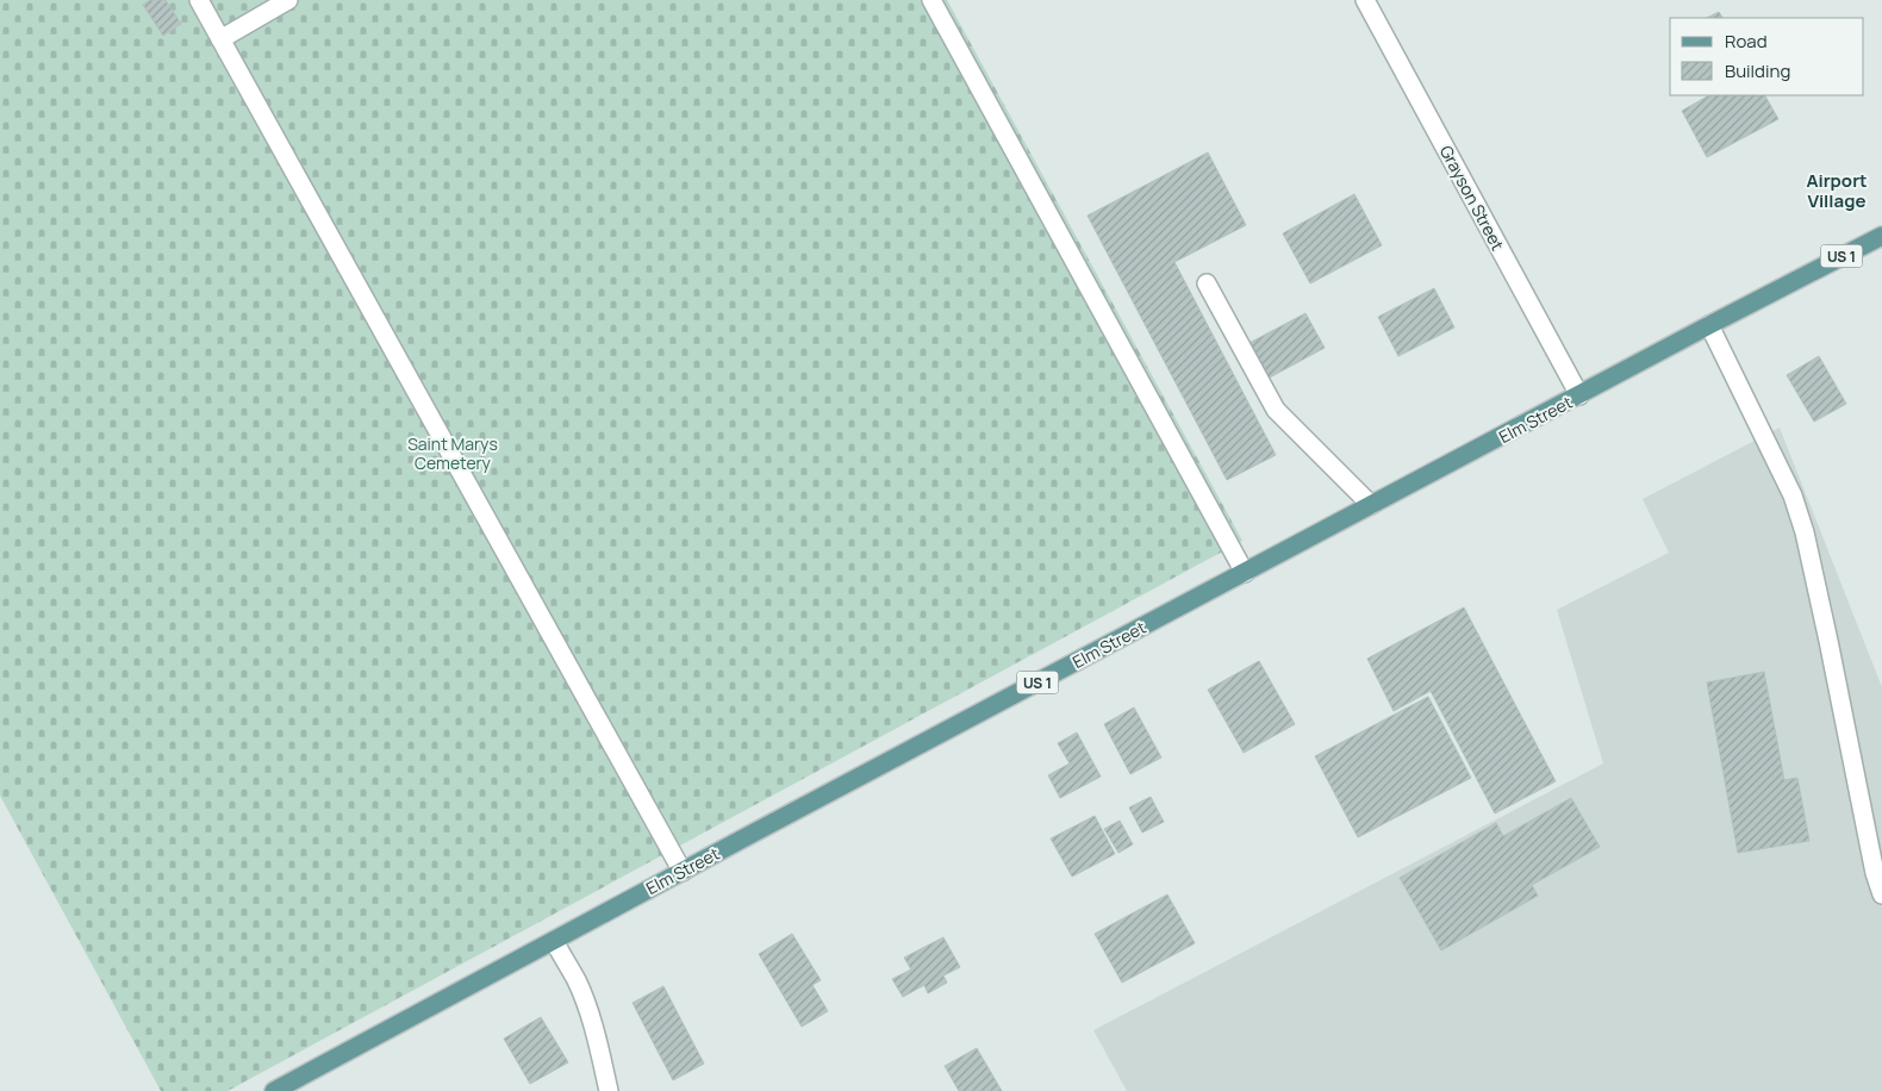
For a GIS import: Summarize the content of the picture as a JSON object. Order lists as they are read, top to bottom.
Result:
{
  "streets": {
    "main road": ["US 1", "Elm Street"],
    "street": ["Grayson Street"]
  },
  "crossings": [
    ["Grayson Street", "Elm Street"]
  ],
  "districts": ["Airport Village"],
  "parks": ["Saint Marys Cemetery"],
  "legend": ["Road", "Building"]
}
